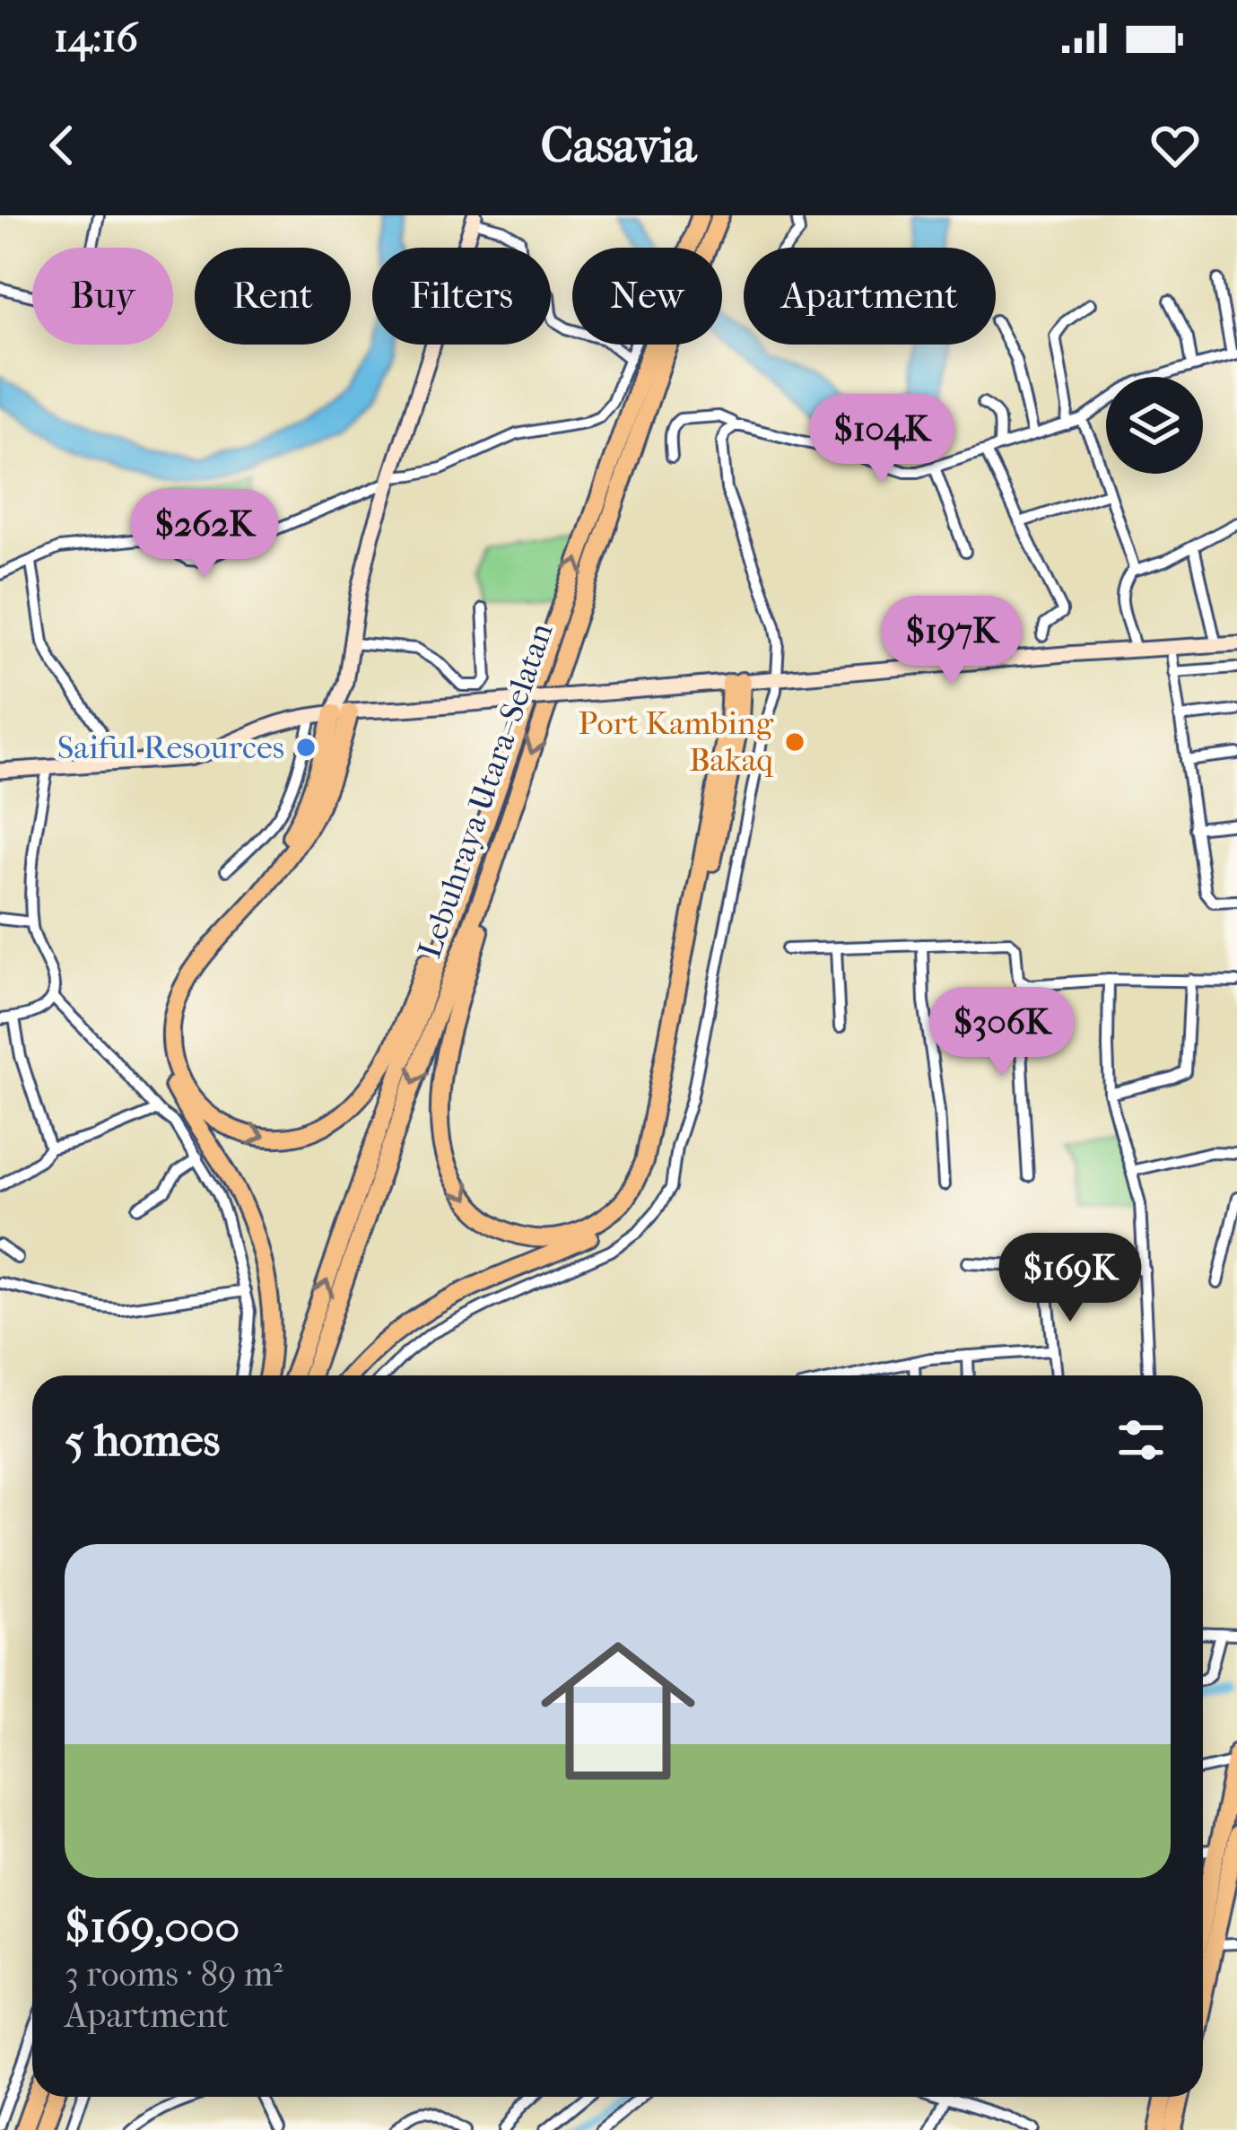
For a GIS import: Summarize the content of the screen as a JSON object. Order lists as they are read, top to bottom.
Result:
{
  "streets": {
    "highway": ["Lebuhraya Utara–Selatan"]
  },
  "places": ["Port Kambing Bakaq", "Saiful Resources"],
  "page": {
    "status": "14:16",
    "header": "Casavia",
    "chip": [
      "Buy",
      "Rent",
      "Filters",
      "New",
      "Apartment"
    ],
    "price": [
      "$104K",
      "$262K",
      "$197K",
      "$306K",
      "$169K"
    ],
    "heading": "5 homes",
    "list": [
      {
        "name": "$169,000",
        "note": "3 rooms · 89 m² · Apartment"
      }
    ]
  }
}
